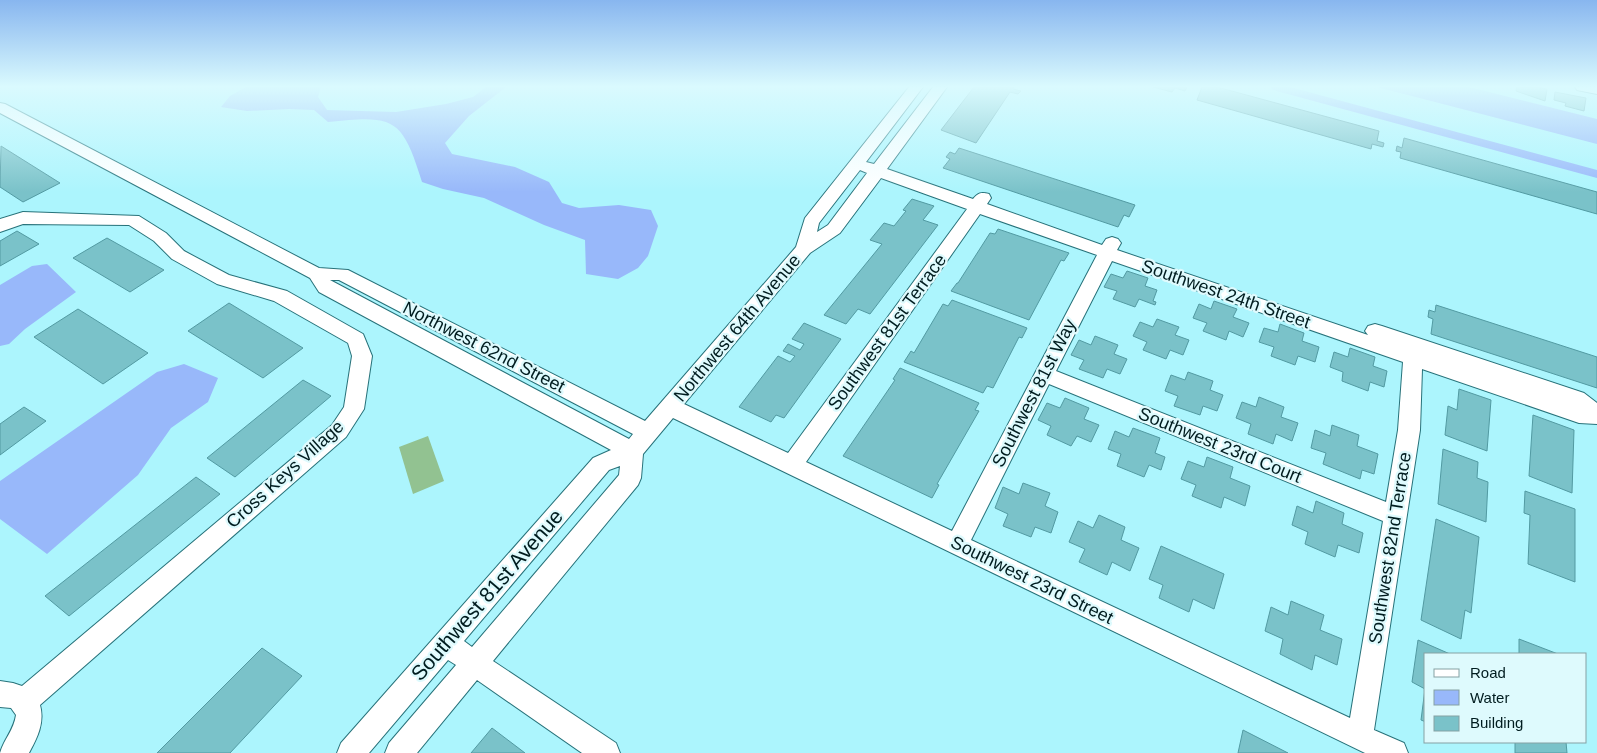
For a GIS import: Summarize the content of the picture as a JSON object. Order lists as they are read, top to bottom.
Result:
{
  "streets": {
    "street": [
      "Southwest 24th Street",
      "Northwest 64th Avenue",
      "Southwest 81st Terrace",
      "Northwest 62nd Street",
      "Southwest 81st Way",
      "Southwest 23rd Court",
      "Cross Keys Village",
      "Southwest 82nd Terrace",
      "Southwest 23rd Street",
      "Southwest 81st Avenue"
    ]
  },
  "crossings": [
    ["Southwest 24th Street", "Northwest 64th Avenue"],
    ["Southwest 24th Street", "Southwest 81st Terrace"],
    ["Southwest 24th Street", "Southwest 81st Way"],
    ["Southwest 24th Street", "Southwest 82nd Terrace"],
    ["Northwest 64th Avenue", "Southwest 23rd Street"],
    ["Northwest 64th Avenue", "Southwest 81st Avenue"],
    ["Southwest 81st Terrace", "Southwest 23rd Street"],
    ["Northwest 62nd Street", "Southwest 81st Avenue"],
    ["Southwest 81st Way", "Southwest 23rd Court"],
    ["Southwest 81st Way", "Southwest 23rd Street"],
    ["Southwest 23rd Court", "Southwest 82nd Terrace"],
    ["Southwest 82nd Terrace", "Southwest 23rd Street"],
    ["Southwest 23rd Street", "Southwest 81st Avenue"]
  ],
  "legend": ["Road", "Water", "Building"]
}
